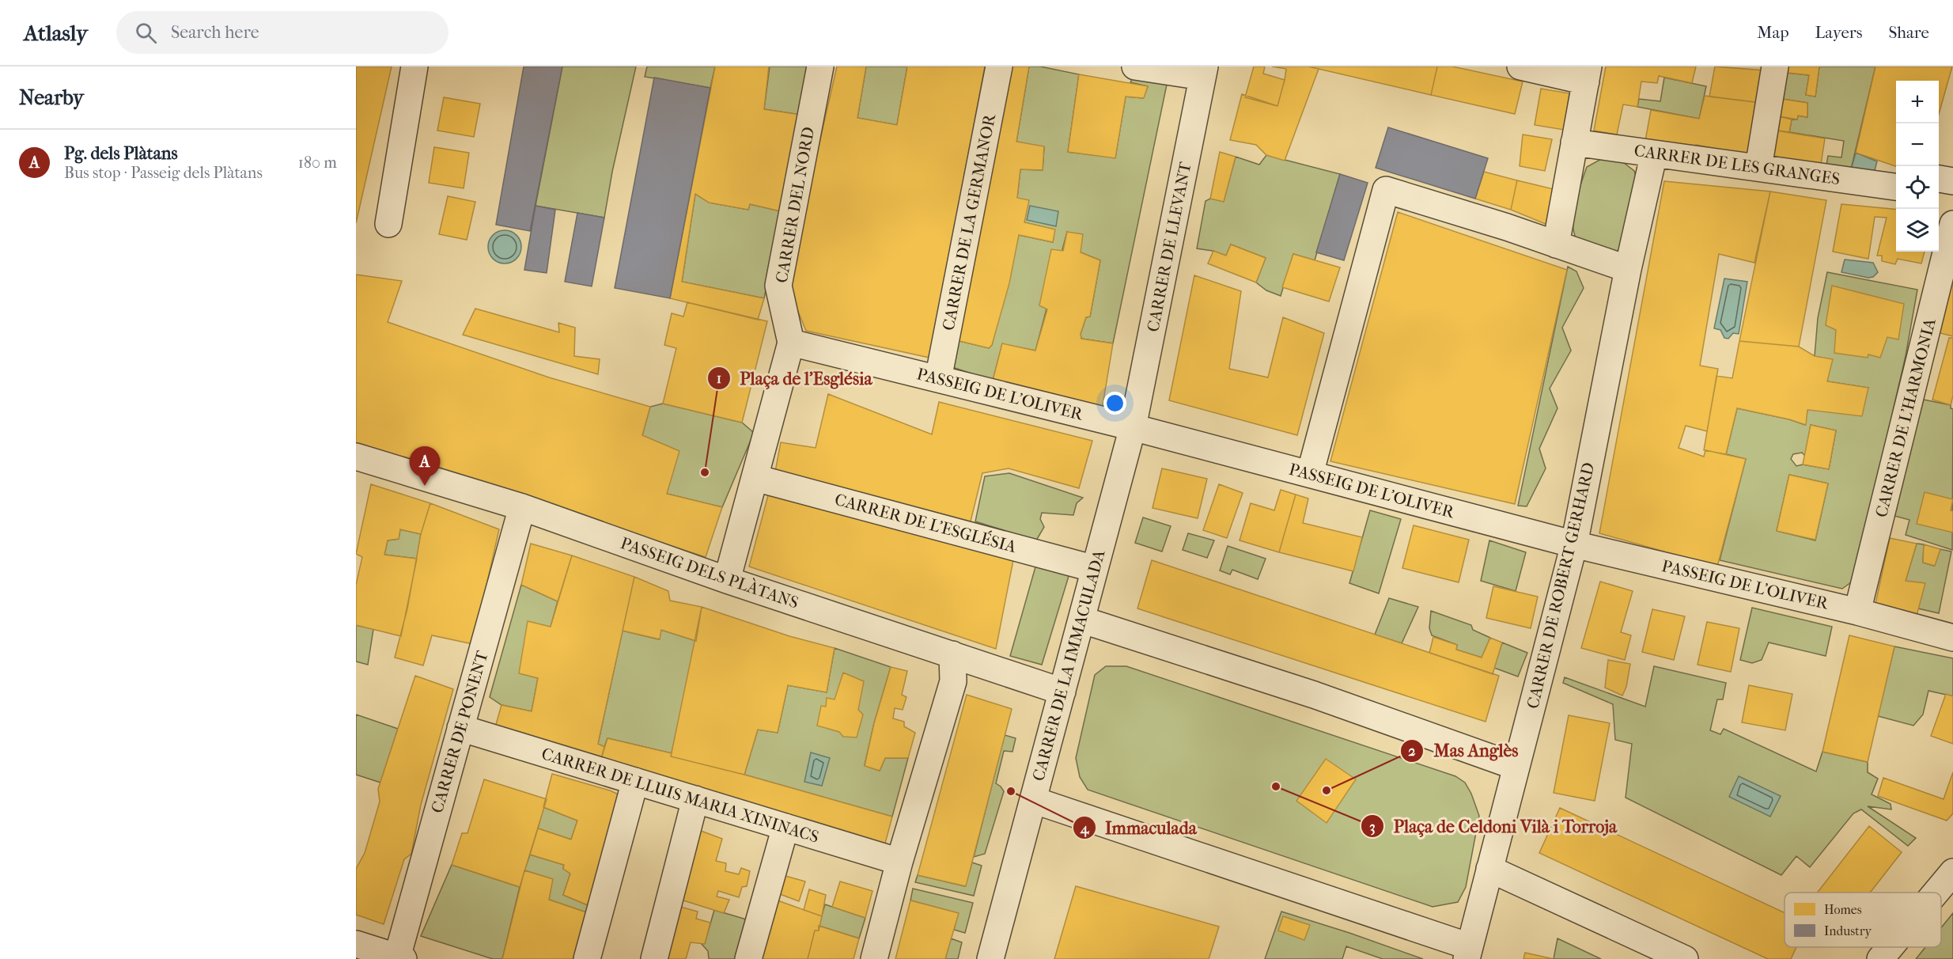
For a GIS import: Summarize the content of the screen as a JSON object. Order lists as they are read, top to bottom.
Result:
{
  "streets": {
    "street": [
      "CARRER DE LES GRANGES",
      "CARRER DEL NORD",
      "CARRER DE LA GERMANOR",
      "CARRER DE LLEVANT",
      "PASSEIG DE L'OLIVER",
      "CARRER DE L'HARMONIA",
      "CARRER DE L'ESGLÉSIA",
      "PASSEIG DELS PLÀTANS",
      "CARRER DE ROBERT GERHARD",
      "CARRER DE LA IMMACULADA",
      "CARRER DE PONENT",
      "CARRER DE LLUIS MARIA XININACS"
    ]
  },
  "crossings": [
    ["CARRER DE LES GRANGES", "CARRER DE ROBERT GERHARD"],
    ["CARRER DEL NORD", "PASSEIG DE L'OLIVER"],
    ["CARRER DE LA GERMANOR", "PASSEIG DE L'OLIVER"],
    ["CARRER DE LLEVANT", "PASSEIG DE L'OLIVER"],
    ["CARRER DE LLEVANT", "CARRER DE LA IMMACULADA"],
    ["PASSEIG DE L'OLIVER", "CARRER DE L'HARMONIA"],
    ["PASSEIG DE L'OLIVER", "CARRER DE ROBERT GERHARD"],
    ["PASSEIG DE L'OLIVER", "CARRER DE LA IMMACULADA"],
    ["CARRER DE L'ESGLÉSIA", "CARRER DE LA IMMACULADA"],
    ["PASSEIG DELS PLÀTANS", "CARRER DE LA IMMACULADA"],
    ["PASSEIG DELS PLÀTANS", "CARRER DE PONENT"],
    ["CARRER DE PONENT", "CARRER DE LLUIS MARIA XININACS"]
  ],
  "places": [
    "Plaça de l'Església",
    "Plaça de Celdoni Vilà i Torroja",
    "Mas Anglès",
    "Immaculada"
  ],
  "legend": ["Homes", "Industry"],
  "page": {
    "header": "Atlasly",
    "search": "Search here",
    "nav": ["Map", "Layers", "Share"],
    "heading": "Nearby",
    "map_buttons": ["+", "−"],
    "list": [
      {
        "mark": "A",
        "name": "Pg. dels Plàtans",
        "note": "Bus stop · Passeig dels Plàtans",
        "value": "180 m"
      }
    ],
    "pins": "A"
  }
}
